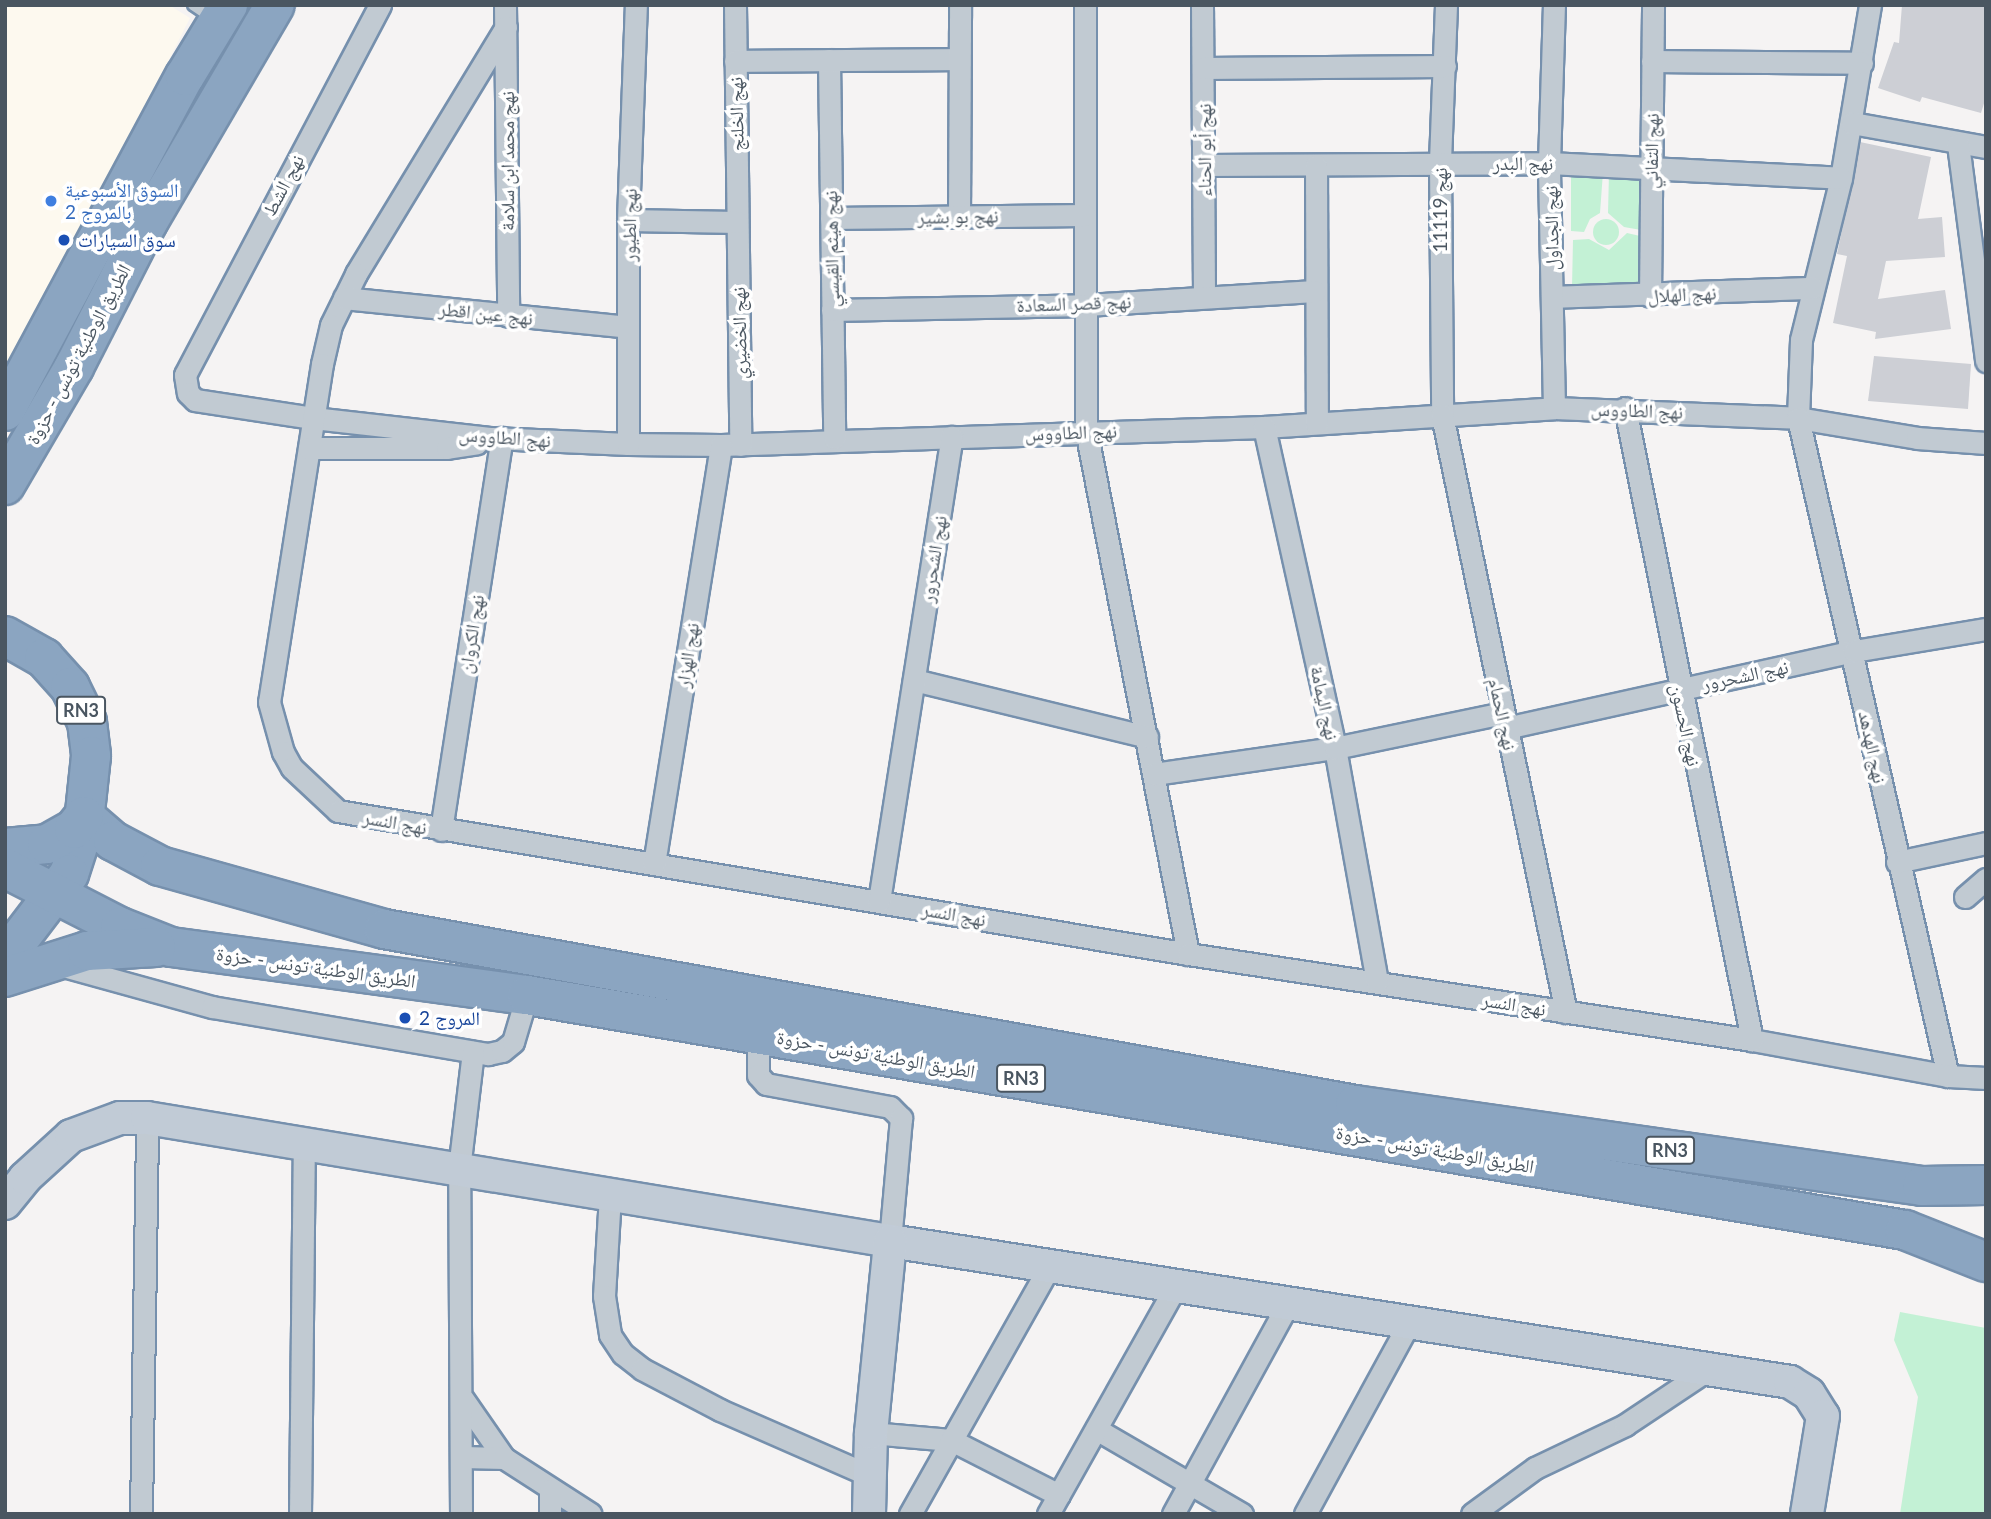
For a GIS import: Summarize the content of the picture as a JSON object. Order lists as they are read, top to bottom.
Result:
{
  "streets": {
    "highway": ["الطريق الوطنية تونس - حزوة", "RN3"],
    "street": [
      "نهج الخلنج",
      "نهج أبو الحناء",
      "نهج التفاني",
      "نهج محمد ابن سلامة",
      "نهج البدر",
      "نهج الشط",
      "نهج 11119",
      "نهج بو بشير",
      "نهج الطيور",
      "نهج الجداول",
      "نهج هيثم القيسي",
      "نهج الهلال",
      "نهج قصر السعادة",
      "نهج عين اقطر",
      "نهج الخضيري",
      "نهج الطاووس",
      "نهج الشحرور",
      "نهج الكروان",
      "نهج الهزار",
      "نهج اليمامة",
      "نهج الحمام",
      "نهج الحسون",
      "نهج الهدهد",
      "نهج النسر"
    ]
  },
  "crossings": [
    ["نهج الخلنج", "نهج الخضيري"],
    ["نهج أبو الحناء", "نهج البدر"],
    ["نهج أبو الحناء", "نهج قصر السعادة"],
    ["نهج التفاني", "نهج البدر"],
    ["نهج التفاني", "نهج الهلال"],
    ["نهج محمد ابن سلامة", "نهج عين اقطر"],
    ["نهج محمد ابن سلامة", "نهج النسر"],
    ["نهج البدر", "نهج 11119"],
    ["نهج البدر", "نهج الجداول"],
    ["نهج البدر", "نهج الهدهد"],
    ["نهج الشط", "نهج الطاووس"],
    ["نهج 11119", "نهج الطاووس"],
    ["نهج 11119", "نهج الحمام"],
    ["نهج بو بشير", "نهج هيثم القيسي"],
    ["نهج الطيور", "نهج عين اقطر"],
    ["نهج الطيور", "نهج الطاووس"],
    ["نهج الجداول", "نهج الهلال"],
    ["نهج الجداول", "نهج الطاووس"],
    ["نهج هيثم القيسي", "نهج قصر السعادة"],
    ["نهج هيثم القيسي", "نهج الطاووس"],
    ["نهج الهلال", "نهج الهدهد"],
    ["نهج عين اقطر", "نهج النسر"],
    ["نهج الخضيري", "نهج الطاووس"],
    ["نهج الخضيري", "نهج الهزار"],
    ["الطريق الوطنية تونس - حزوة", "RN3"],
    ["نهج الطاووس", "نهج الشحرور"],
    ["نهج الطاووس", "نهج الكروان"],
    ["نهج الطاووس", "نهج الهزار"],
    ["نهج الطاووس", "نهج اليمامة"],
    ["نهج الطاووس", "نهج الحمام"],
    ["نهج الطاووس", "نهج الحسون"],
    ["نهج الطاووس", "نهج الهدهد"],
    ["نهج الطاووس", "نهج النسر"],
    ["نهج الشحرور", "نهج اليمامة"],
    ["نهج الشحرور", "نهج الحمام"],
    ["نهج الشحرور", "نهج الحسون"],
    ["نهج الشحرور", "نهج الهدهد"],
    ["نهج الشحرور", "نهج النسر"],
    ["نهج الكروان", "نهج النسر"],
    ["نهج الهزار", "نهج النسر"],
    ["نهج اليمامة", "نهج النسر"],
    ["نهج الحمام", "نهج النسر"],
    ["نهج الحسون", "نهج النسر"],
    ["نهج الهدهد", "نهج النسر"]
  ],
  "places": ["السوق الأسبوعية بالمروج 2", "سوق السيارات", "المروج 2"]
}
